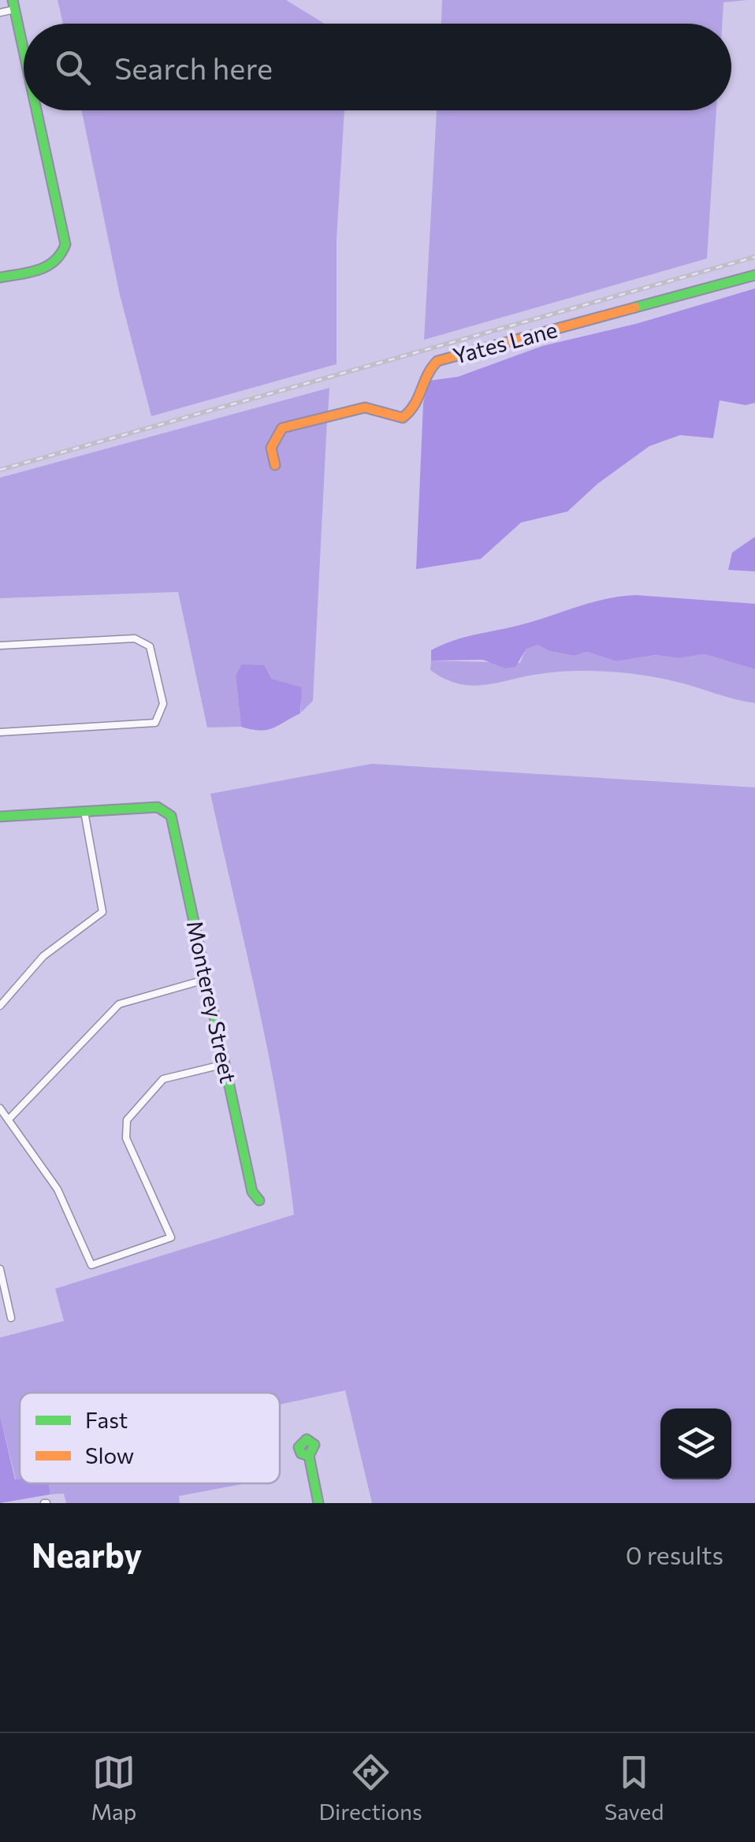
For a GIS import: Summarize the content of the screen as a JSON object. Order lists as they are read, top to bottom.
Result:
{
  "streets": {
    "street": ["Yates Lane", "Monterey Street"]
  },
  "legend": ["Fast", "Slow"],
  "page": {
    "search": "Search here",
    "heading": ["Nearby", "0 results"],
    "nav": ["Map", "Directions", "Saved"]
  }
}
